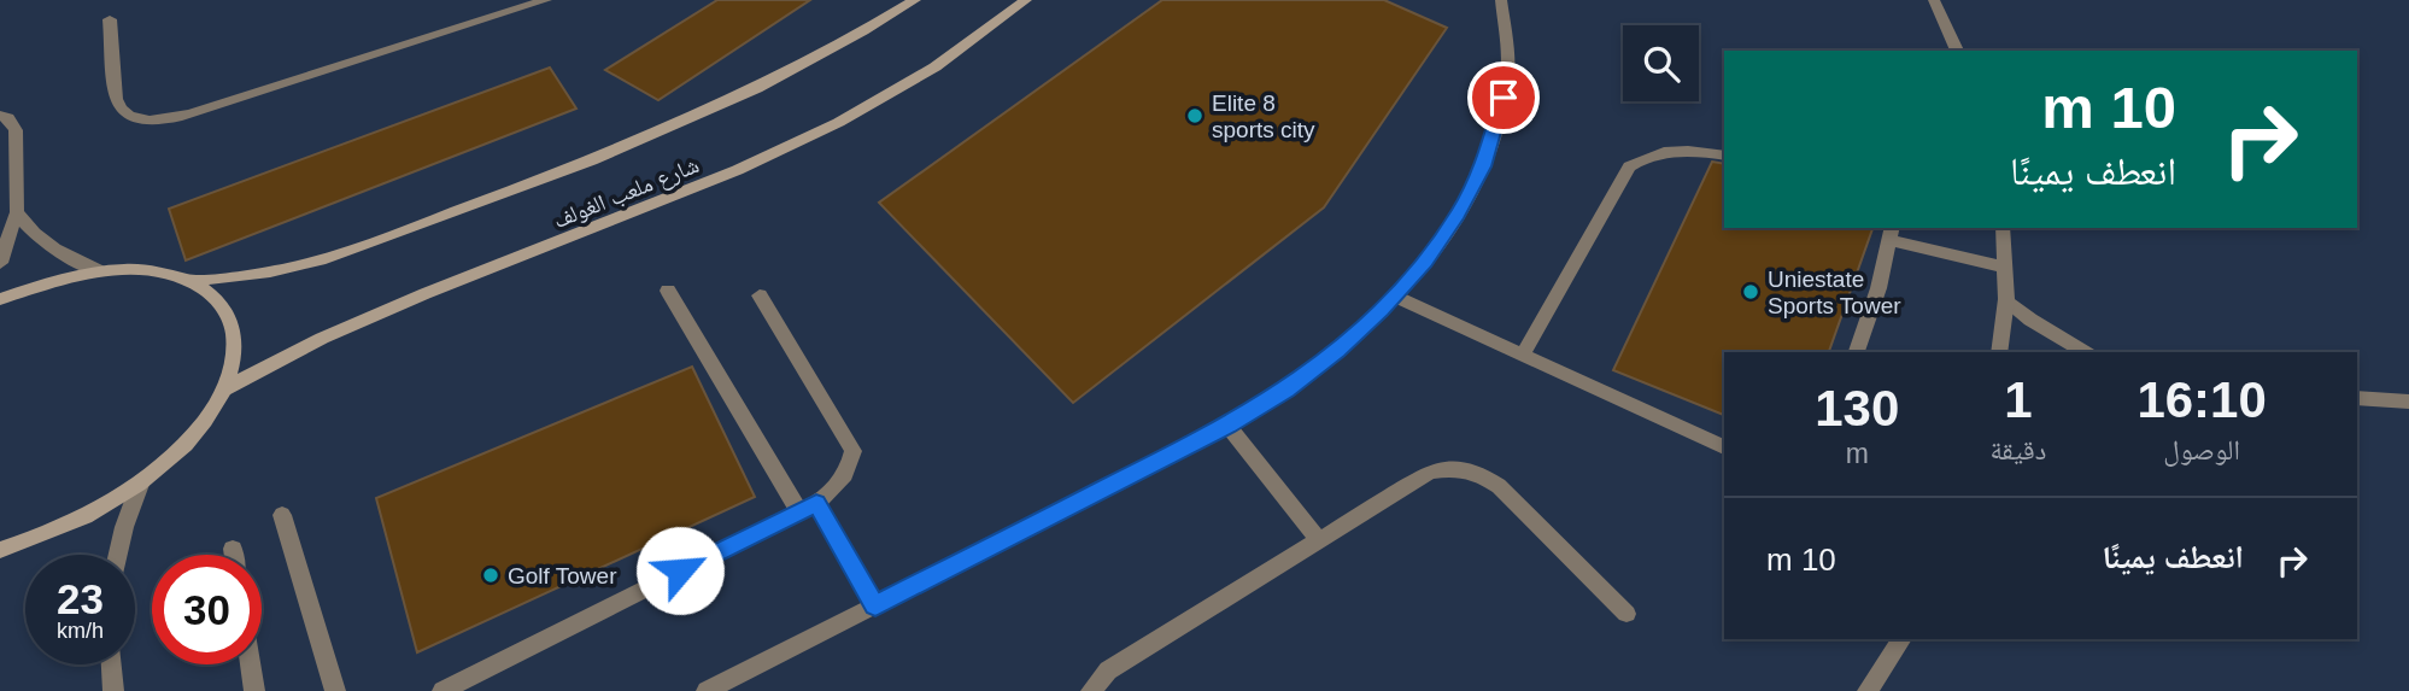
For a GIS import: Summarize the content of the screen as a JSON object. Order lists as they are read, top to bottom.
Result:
{
  "streets": {
    "street": ["شارع ملعب الغولف"]
  },
  "places": ["Elite 8 sports city", "Uniestate Sports Tower", "Golf Tower"],
  "page": {
    "turn": ["10 m", "انعطف يمينًا"],
    "eta": [
      "16:10",
      "الوصول",
      "1",
      "دقيقة",
      "130",
      "m"
    ],
    "list": [
      {
        "name": "انعطف يمينًا",
        "value": "10 m"
      }
    ],
    "speed": "23 km/h",
    "limit": "30"
  }
}
